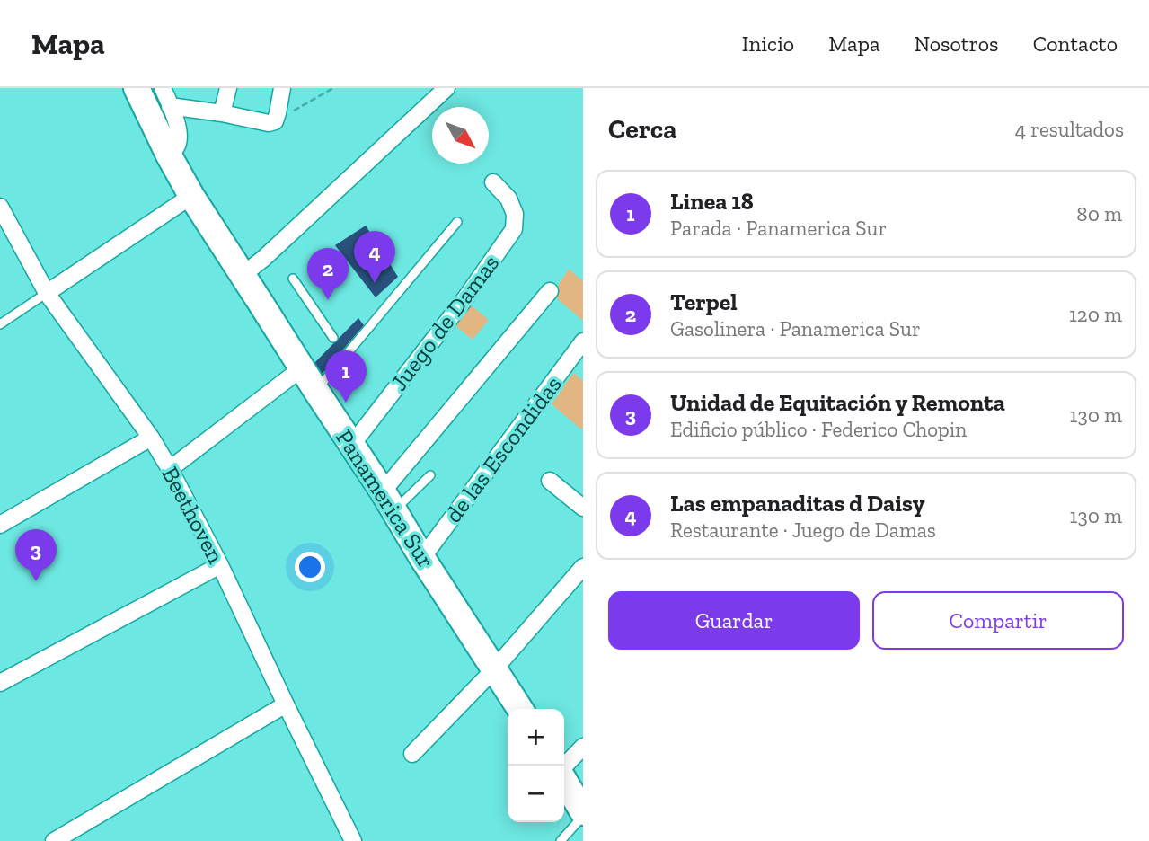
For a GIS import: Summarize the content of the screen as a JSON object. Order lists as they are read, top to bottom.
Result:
{
  "streets": {
    "highway": ["Panamerica Sur"],
    "street": ["Juego de Damas", "de las Escondidas", "Beethoven"]
  },
  "crossings": [
    ["Juego de Damas", "Panamerica Sur"],
    ["de las Escondidas", "Panamerica Sur"]
  ],
  "north": "bottom right",
  "page": {
    "header": "Mapa",
    "nav": [
      "Inicio",
      "Mapa",
      "Nosotros",
      "Contacto"
    ],
    "heading": ["Cerca", "4 resultados"],
    "list": [
      {
        "mark": "1",
        "name": "Linea 18",
        "note": "Parada · Panamerica Sur",
        "value": "80 m"
      },
      {
        "mark": "2",
        "name": "Terpel",
        "note": "Gasolinera · Panamerica Sur",
        "value": "120 m"
      },
      {
        "mark": "3",
        "name": "Unidad de Equitación y Remonta",
        "note": "Edificio público · Federico Chopin",
        "value": "130 m"
      },
      {
        "mark": "4",
        "name": "Las empanaditas d Daisy",
        "note": "Restaurante · Juego de Damas",
        "value": "130 m"
      }
    ],
    "pins": [
      "4",
      "2",
      "1",
      "3"
    ],
    "buttons": ["Guardar", "Compartir"],
    "map_buttons": ["+", "−"]
  }
}
